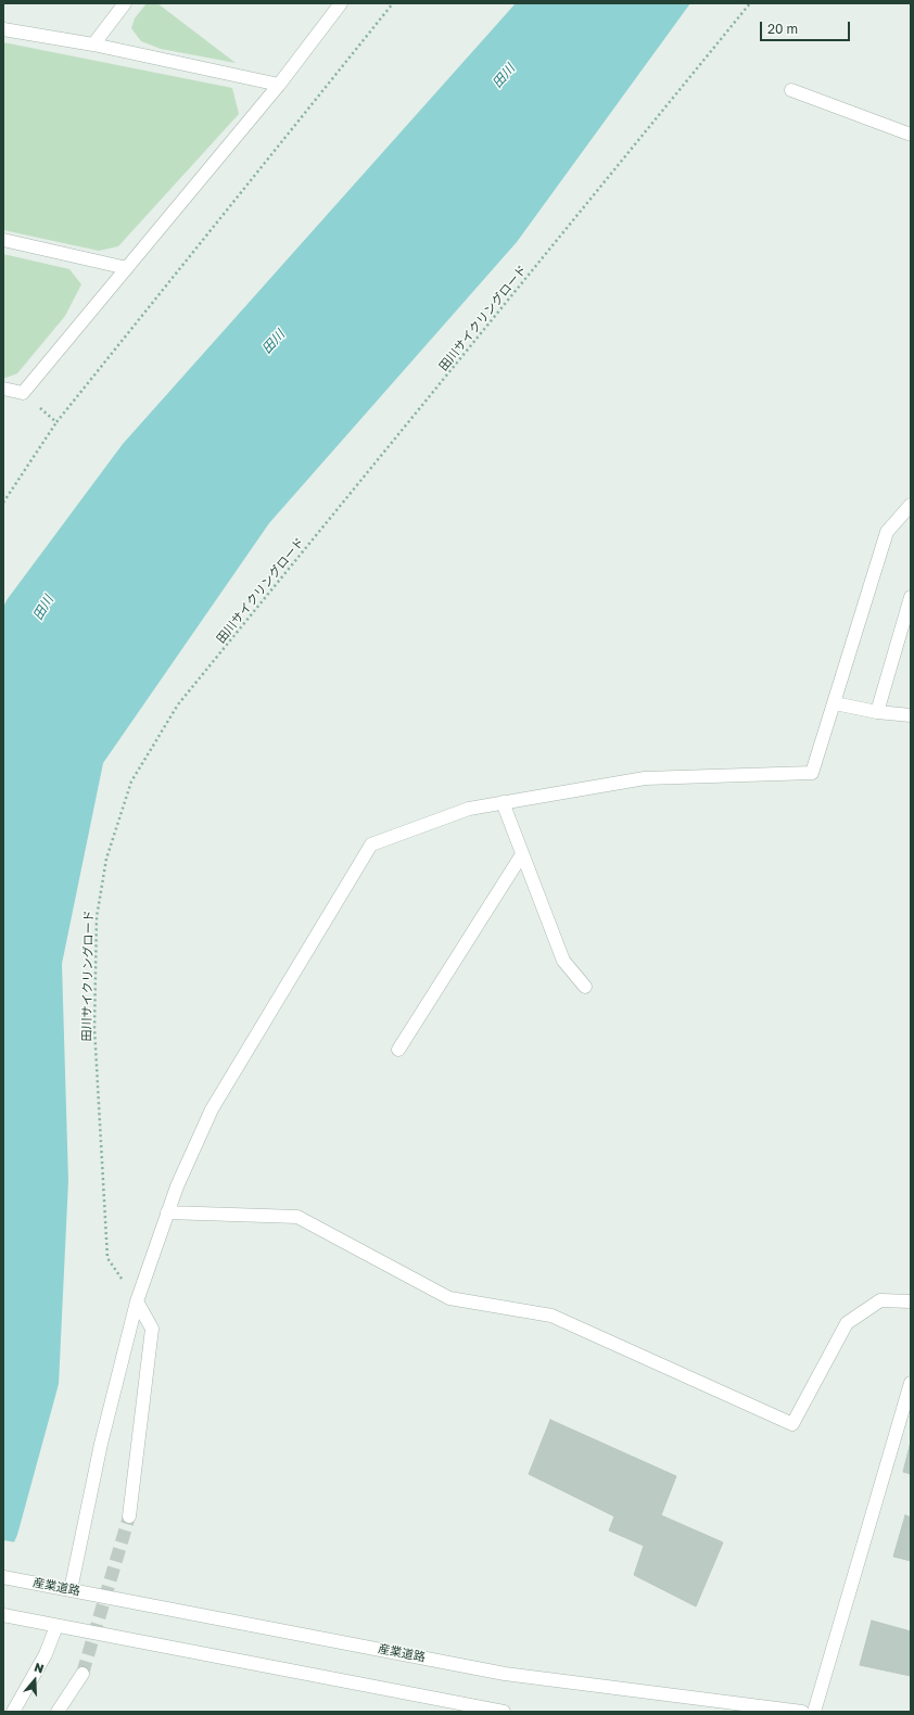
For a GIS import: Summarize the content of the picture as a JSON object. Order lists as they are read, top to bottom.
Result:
{
  "streets": {
    "street": ["産業道路"],
    "path": ["田川サイクリングロード"]
  },
  "water": ["田川"],
  "scale_bar": "20 m",
  "north": "top"
}
